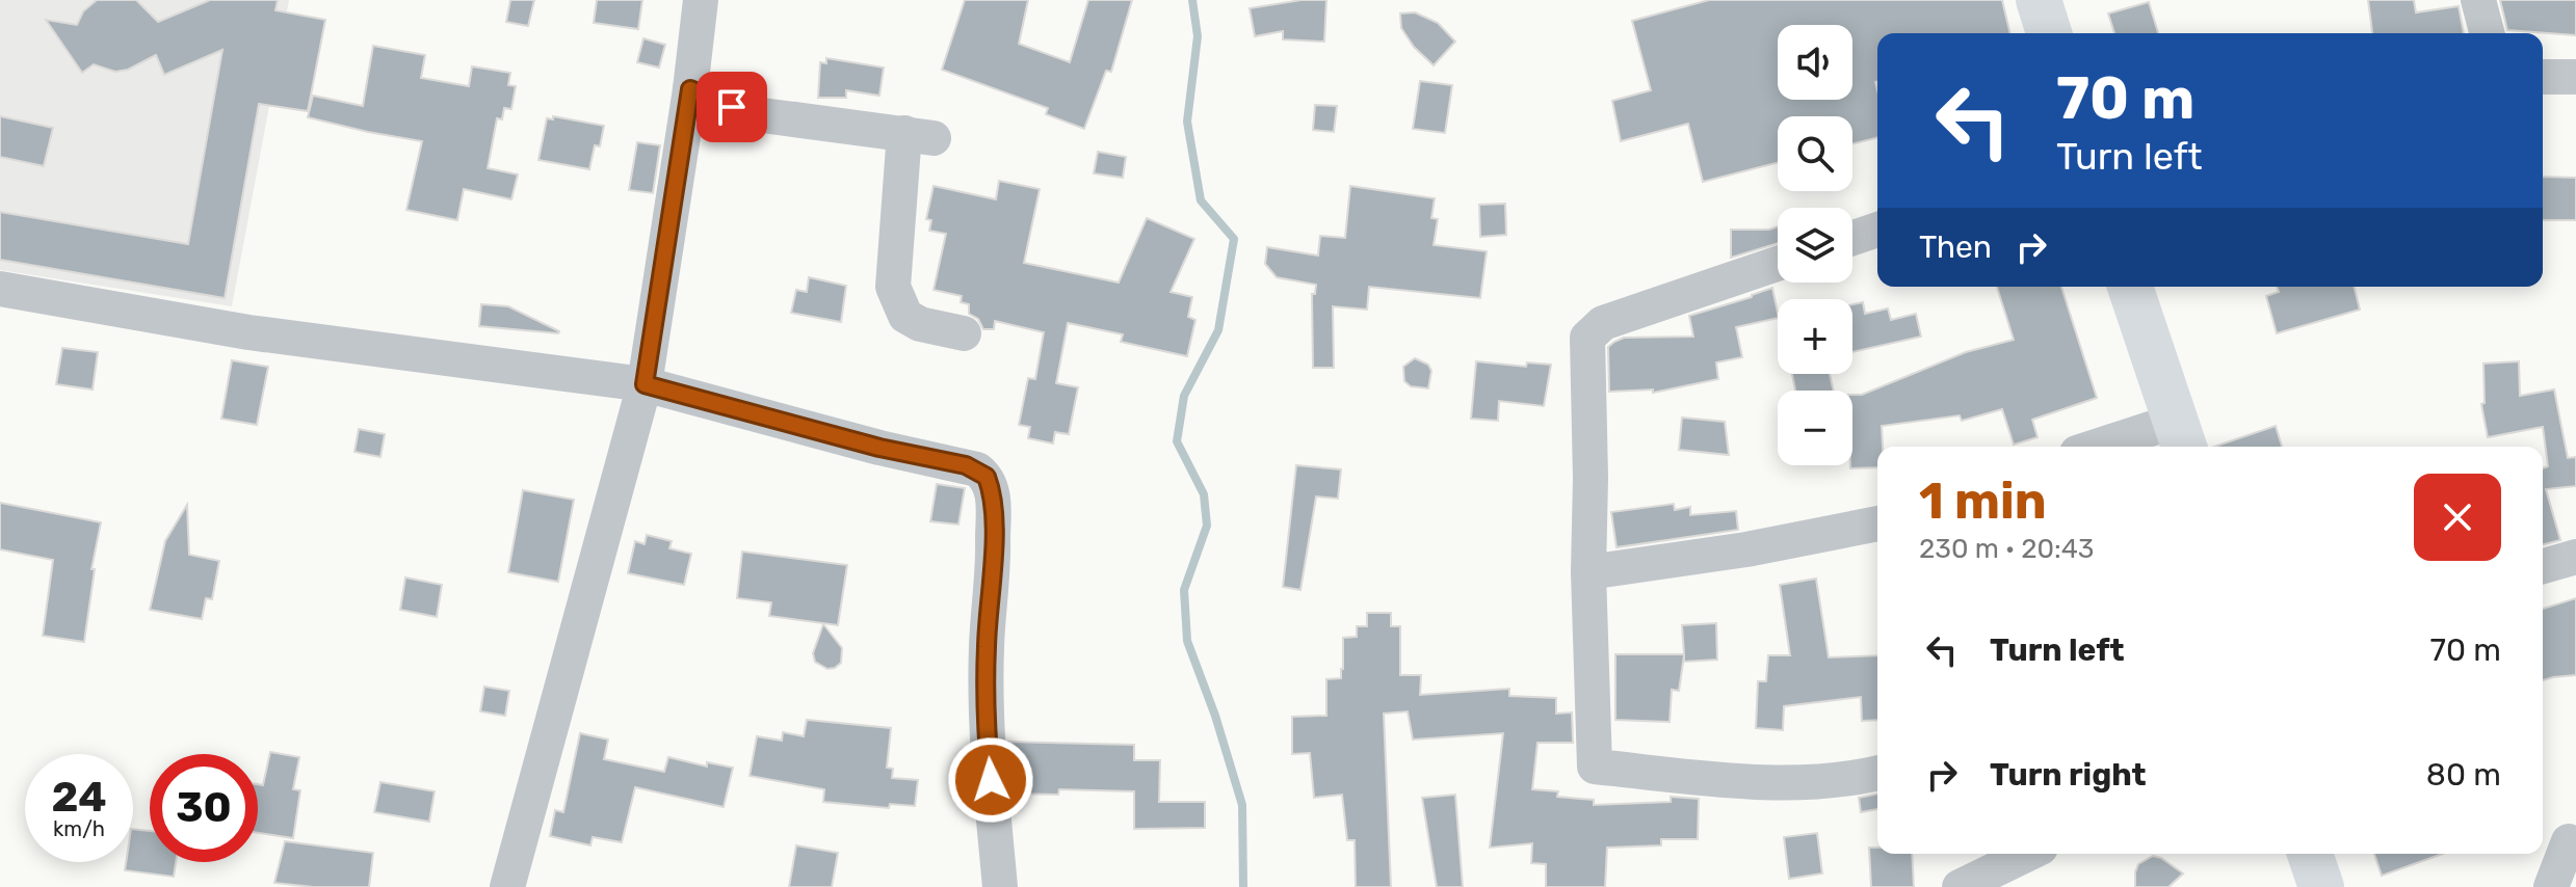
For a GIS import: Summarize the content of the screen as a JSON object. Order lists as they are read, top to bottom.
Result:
{
  "page": {
    "map_buttons": ["+", "−"],
    "turn": ["70 m", "Turn left"],
    "then": "Then",
    "heading": ["1 min", "230 m · 20:43"],
    "list": [
      {
        "name": "Turn left",
        "value": "70 m"
      },
      {
        "name": "Turn right",
        "value": "80 m"
      }
    ],
    "speed": "24 km/h",
    "limit": "30"
  }
}
